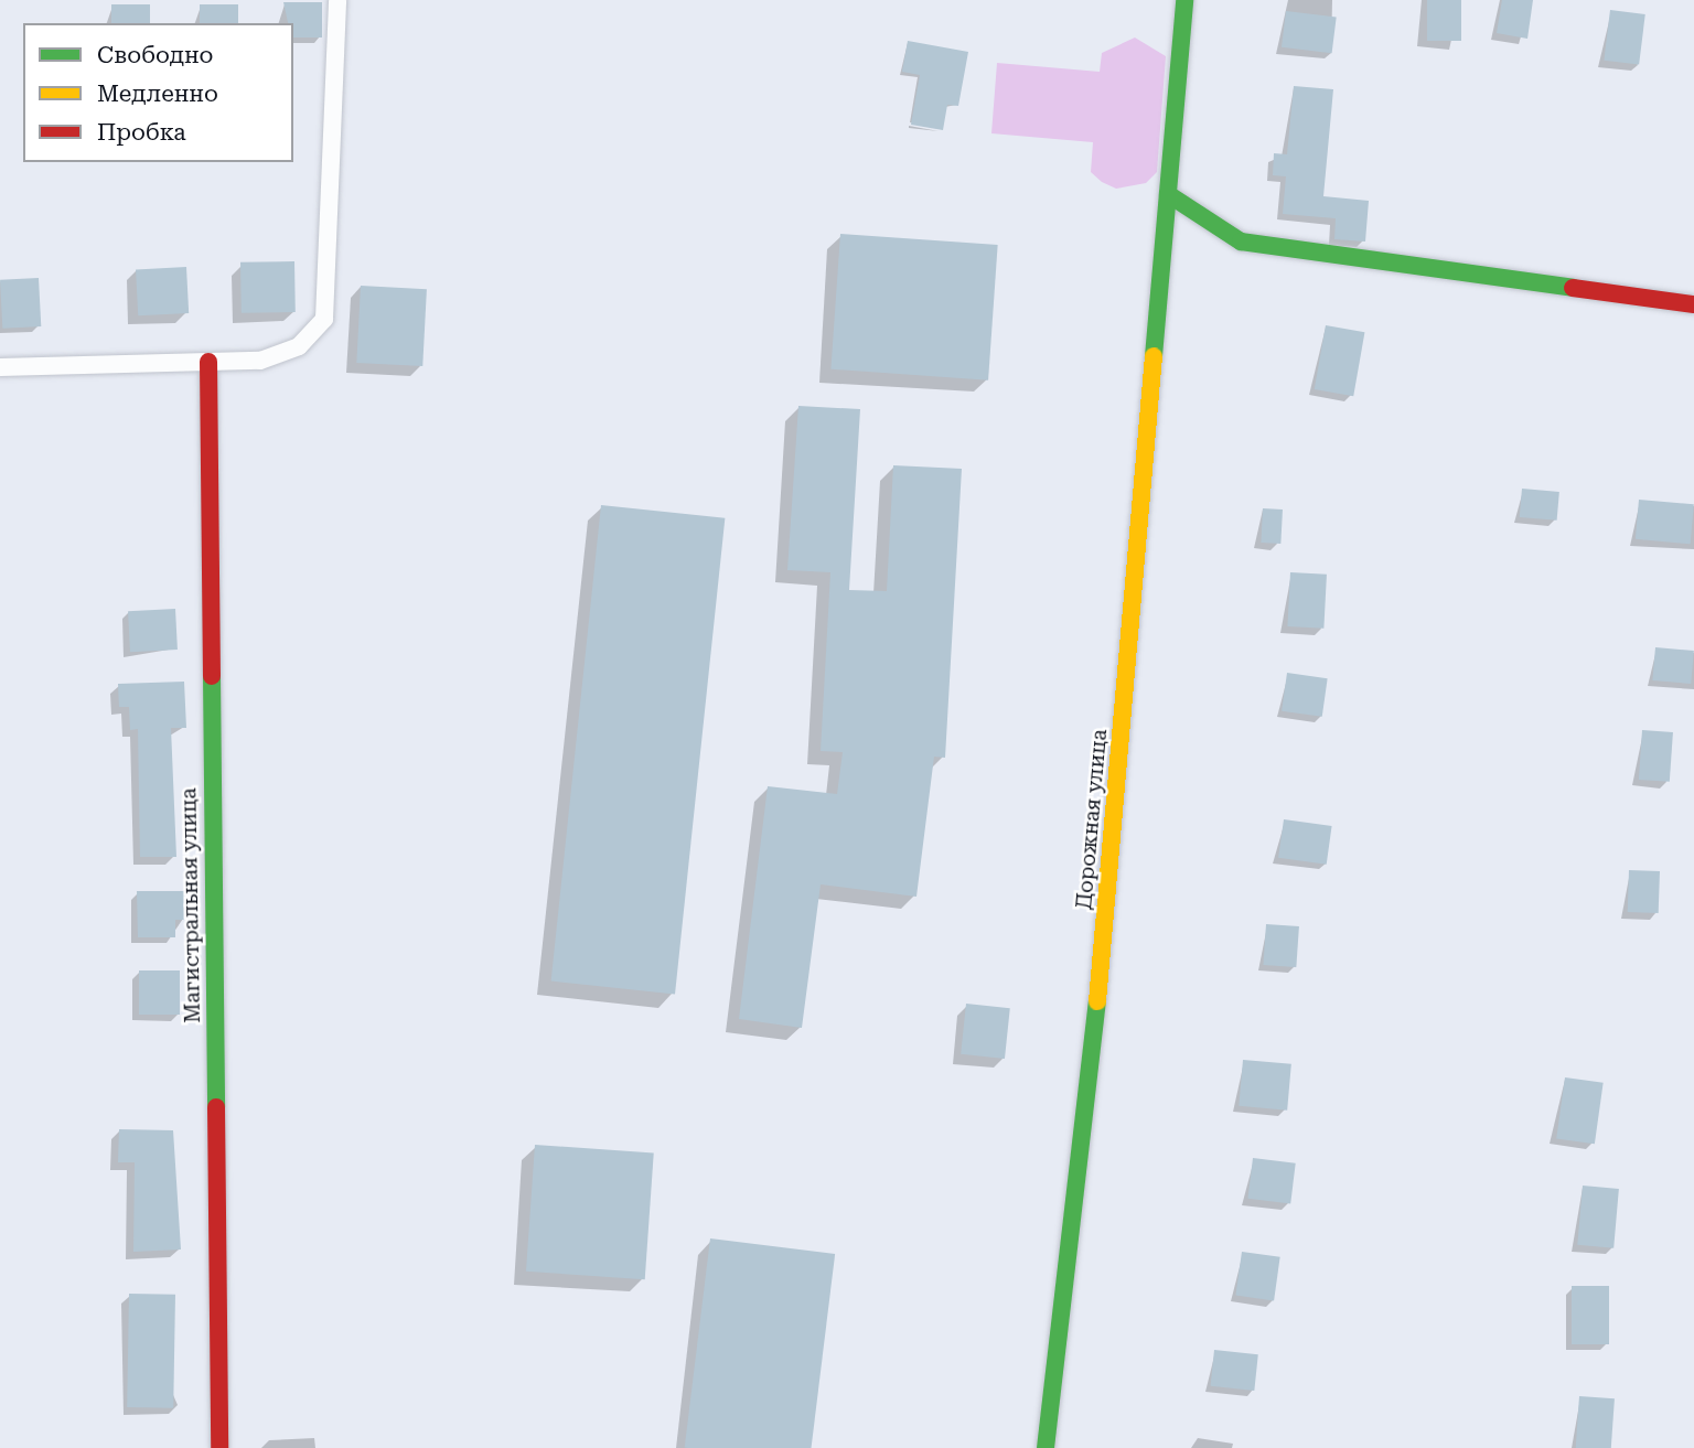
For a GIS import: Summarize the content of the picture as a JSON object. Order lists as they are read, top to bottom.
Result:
{
  "streets": {
    "street": ["Дорожная улица", "Магистральная улица"]
  },
  "legend": ["Свободно", "Медленно", "Пробка"]
}
